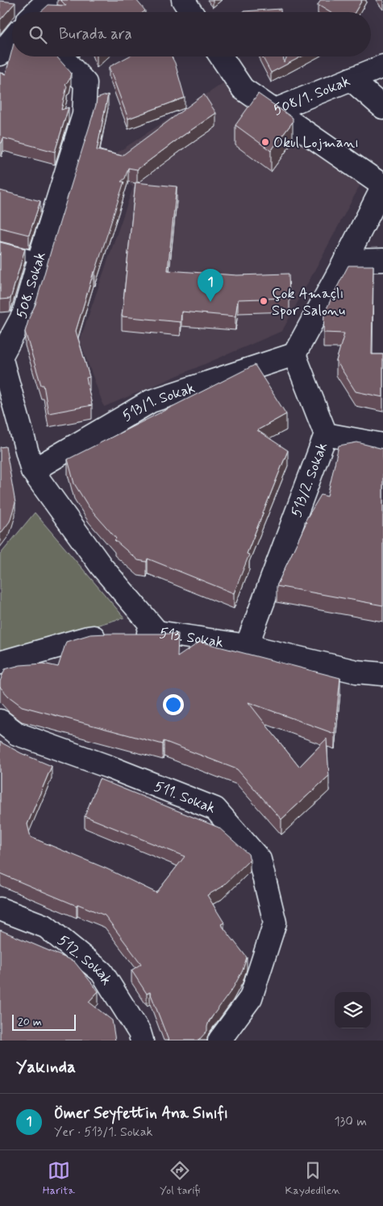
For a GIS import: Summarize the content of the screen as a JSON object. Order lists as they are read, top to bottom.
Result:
{
  "streets": {
    "street": [
      "508/1. Sokak",
      "508. Sokak",
      "513/1. Sokak",
      "513/2. Sokak",
      "513. Sokak",
      "511. Sokak",
      "512. Sokak"
    ]
  },
  "crossings": [
    ["508. Sokak", "513/1. Sokak"],
    ["508. Sokak", "513. Sokak"],
    ["513/1. Sokak", "513/2. Sokak"],
    ["513/2. Sokak", "513. Sokak"]
  ],
  "places": ["Okul Lojmanı", "Çok Amaçlı Spor Salonu"],
  "scale_bar": "20 m",
  "page": {
    "search": "Burada ara",
    "pins": "1",
    "scale": "20 m",
    "heading": "Yakında",
    "list": [
      {
        "mark": "1",
        "name": "Ömer Seyfettin Ana Sınıfı",
        "note": "Yer · 513/1. Sokak",
        "value": "130 m"
      }
    ],
    "nav": ["Harita", "Yol tarifi", "Kaydedilen"]
  }
}
